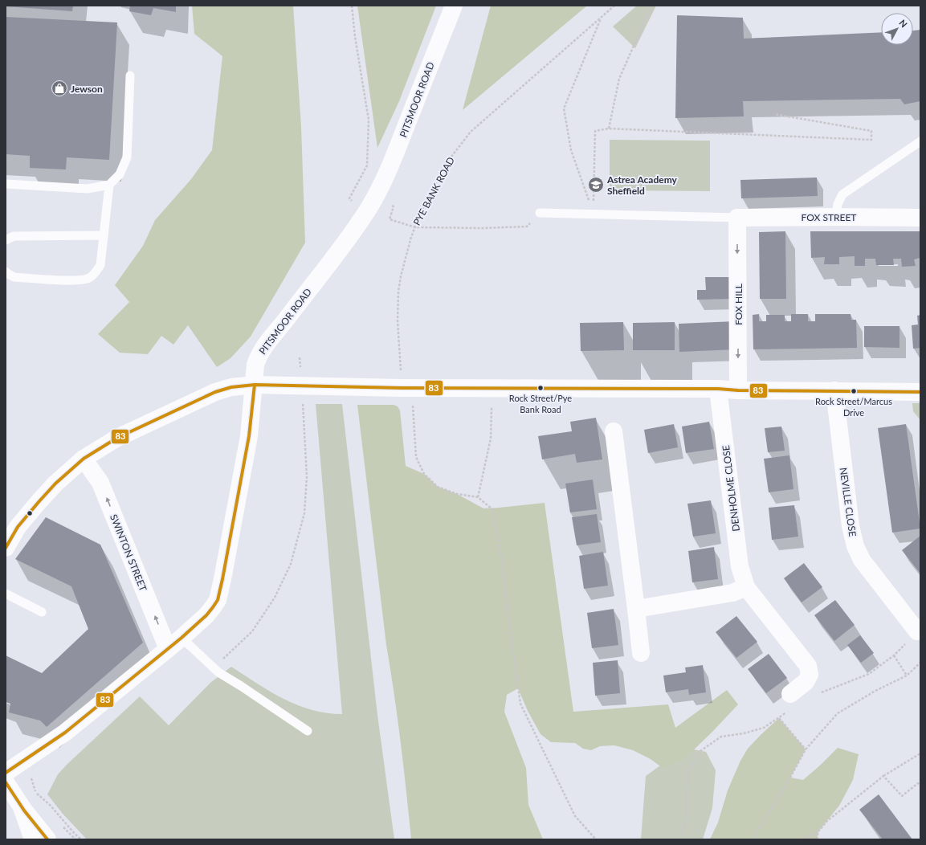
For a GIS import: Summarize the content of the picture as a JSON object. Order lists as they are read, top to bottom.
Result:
{
  "streets": {
    "street": [
      "PITSMOOR ROAD",
      "FOX STREET",
      "FOX HILL",
      "DENHOLME CLOSE",
      "NEVILLE CLOSE",
      "SWINTON STREET"
    ],
    "path": ["PYE BANK ROAD"]
  },
  "crossings": [
    ["PITSMOOR ROAD", "SWINTON STREET"],
    ["FOX STREET", "FOX HILL"]
  ],
  "one_way": ["FOX HILL", "SWINTON STREET"],
  "places": {
    "shop": ["Jewson"],
    "school or university": ["Astrea Academy Sheffield"],
    "other": ["Rock Street/Pye Bank Road", "Rock Street/Marcus Drive"]
  },
  "lines": ["transit line 83"],
  "north": "top right"
}
